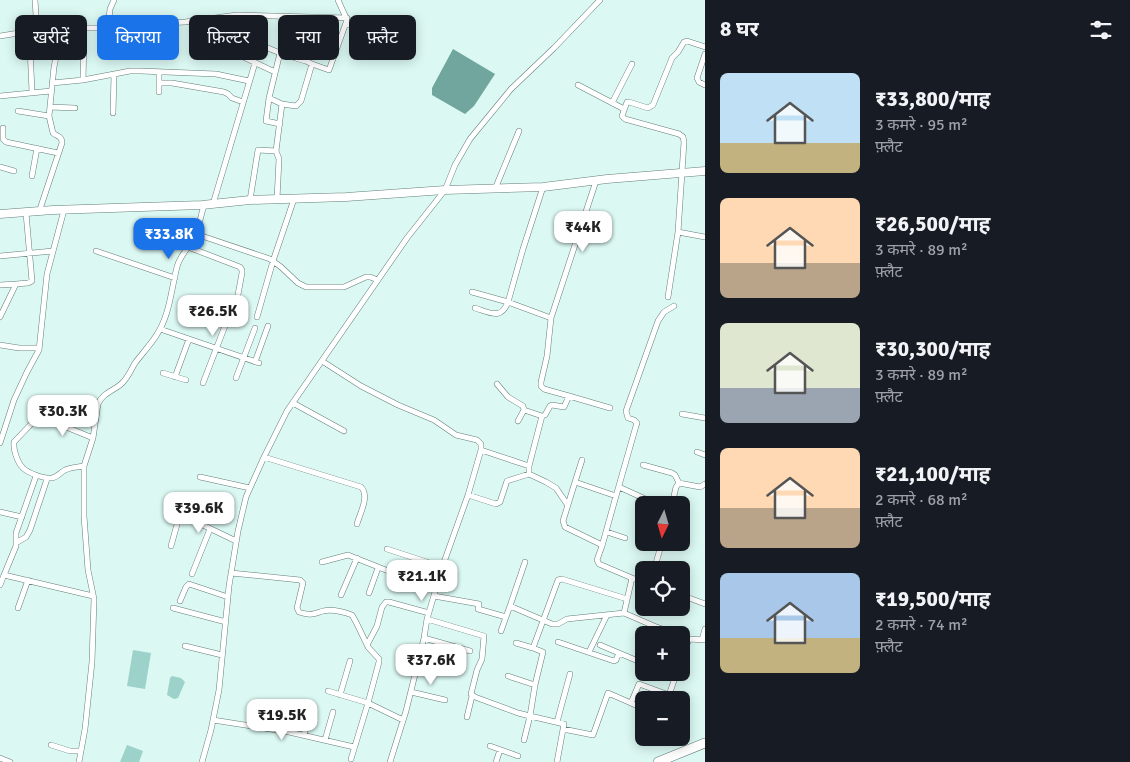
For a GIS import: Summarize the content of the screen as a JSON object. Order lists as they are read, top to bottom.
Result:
{
  "north": "bottom",
  "page": {
    "heading": "8 घर",
    "chip": [
      "खरीदें",
      "किराया",
      "फ़िल्टर",
      "नया",
      "फ़्लैट"
    ],
    "list": [
      {
        "name": "₹33,800/माह",
        "note": "3 कमरे · 95 m² · फ़्लैट"
      },
      {
        "name": "₹26,500/माह",
        "note": "3 कमरे · 89 m² · फ़्लैट"
      },
      {
        "name": "₹30,300/माह",
        "note": "3 कमरे · 89 m² · फ़्लैट"
      },
      {
        "name": "₹21,100/माह",
        "note": "2 कमरे · 68 m² · फ़्लैट"
      },
      {
        "name": "₹19,500/माह",
        "note": "2 कमरे · 74 m² · फ़्लैट"
      }
    ],
    "price": [
      "₹44K",
      "₹33.8K",
      "₹26.5K",
      "₹30.3K",
      "₹39.6K",
      "₹21.1K",
      "₹37.6K",
      "₹19.5K"
    ],
    "map_buttons": ["+", "−"]
  }
}
